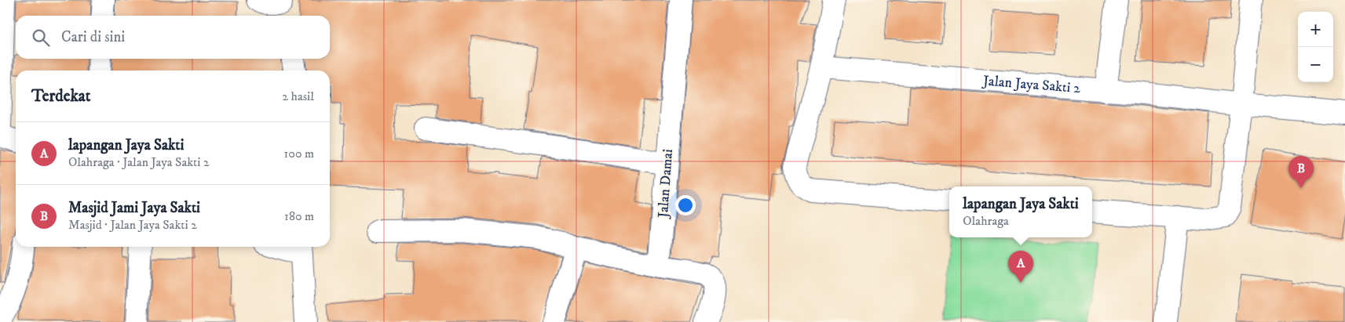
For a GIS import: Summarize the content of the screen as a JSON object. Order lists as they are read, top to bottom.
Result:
{
  "streets": {
    "street": ["Jalan Jaya Sakti 2", "Jalan Damai"]
  },
  "page": {
    "map_buttons": ["+", "−"],
    "search": "Cari di sini",
    "heading": ["Terdekat", "2 hasil"],
    "list": [
      {
        "mark": "A",
        "name": "lapangan Jaya Sakti",
        "note": "Olahraga · Jalan Jaya Sakti 2",
        "value": "100 m"
      },
      {
        "mark": "B",
        "name": "Masjid Jami Jaya Sakti",
        "note": "Masjid · Jalan Jaya Sakti 2",
        "value": "180 m"
      }
    ],
    "pins": ["B", "A"],
    "popup": ["lapangan Jaya Sakti", "Olahraga"]
  }
}
